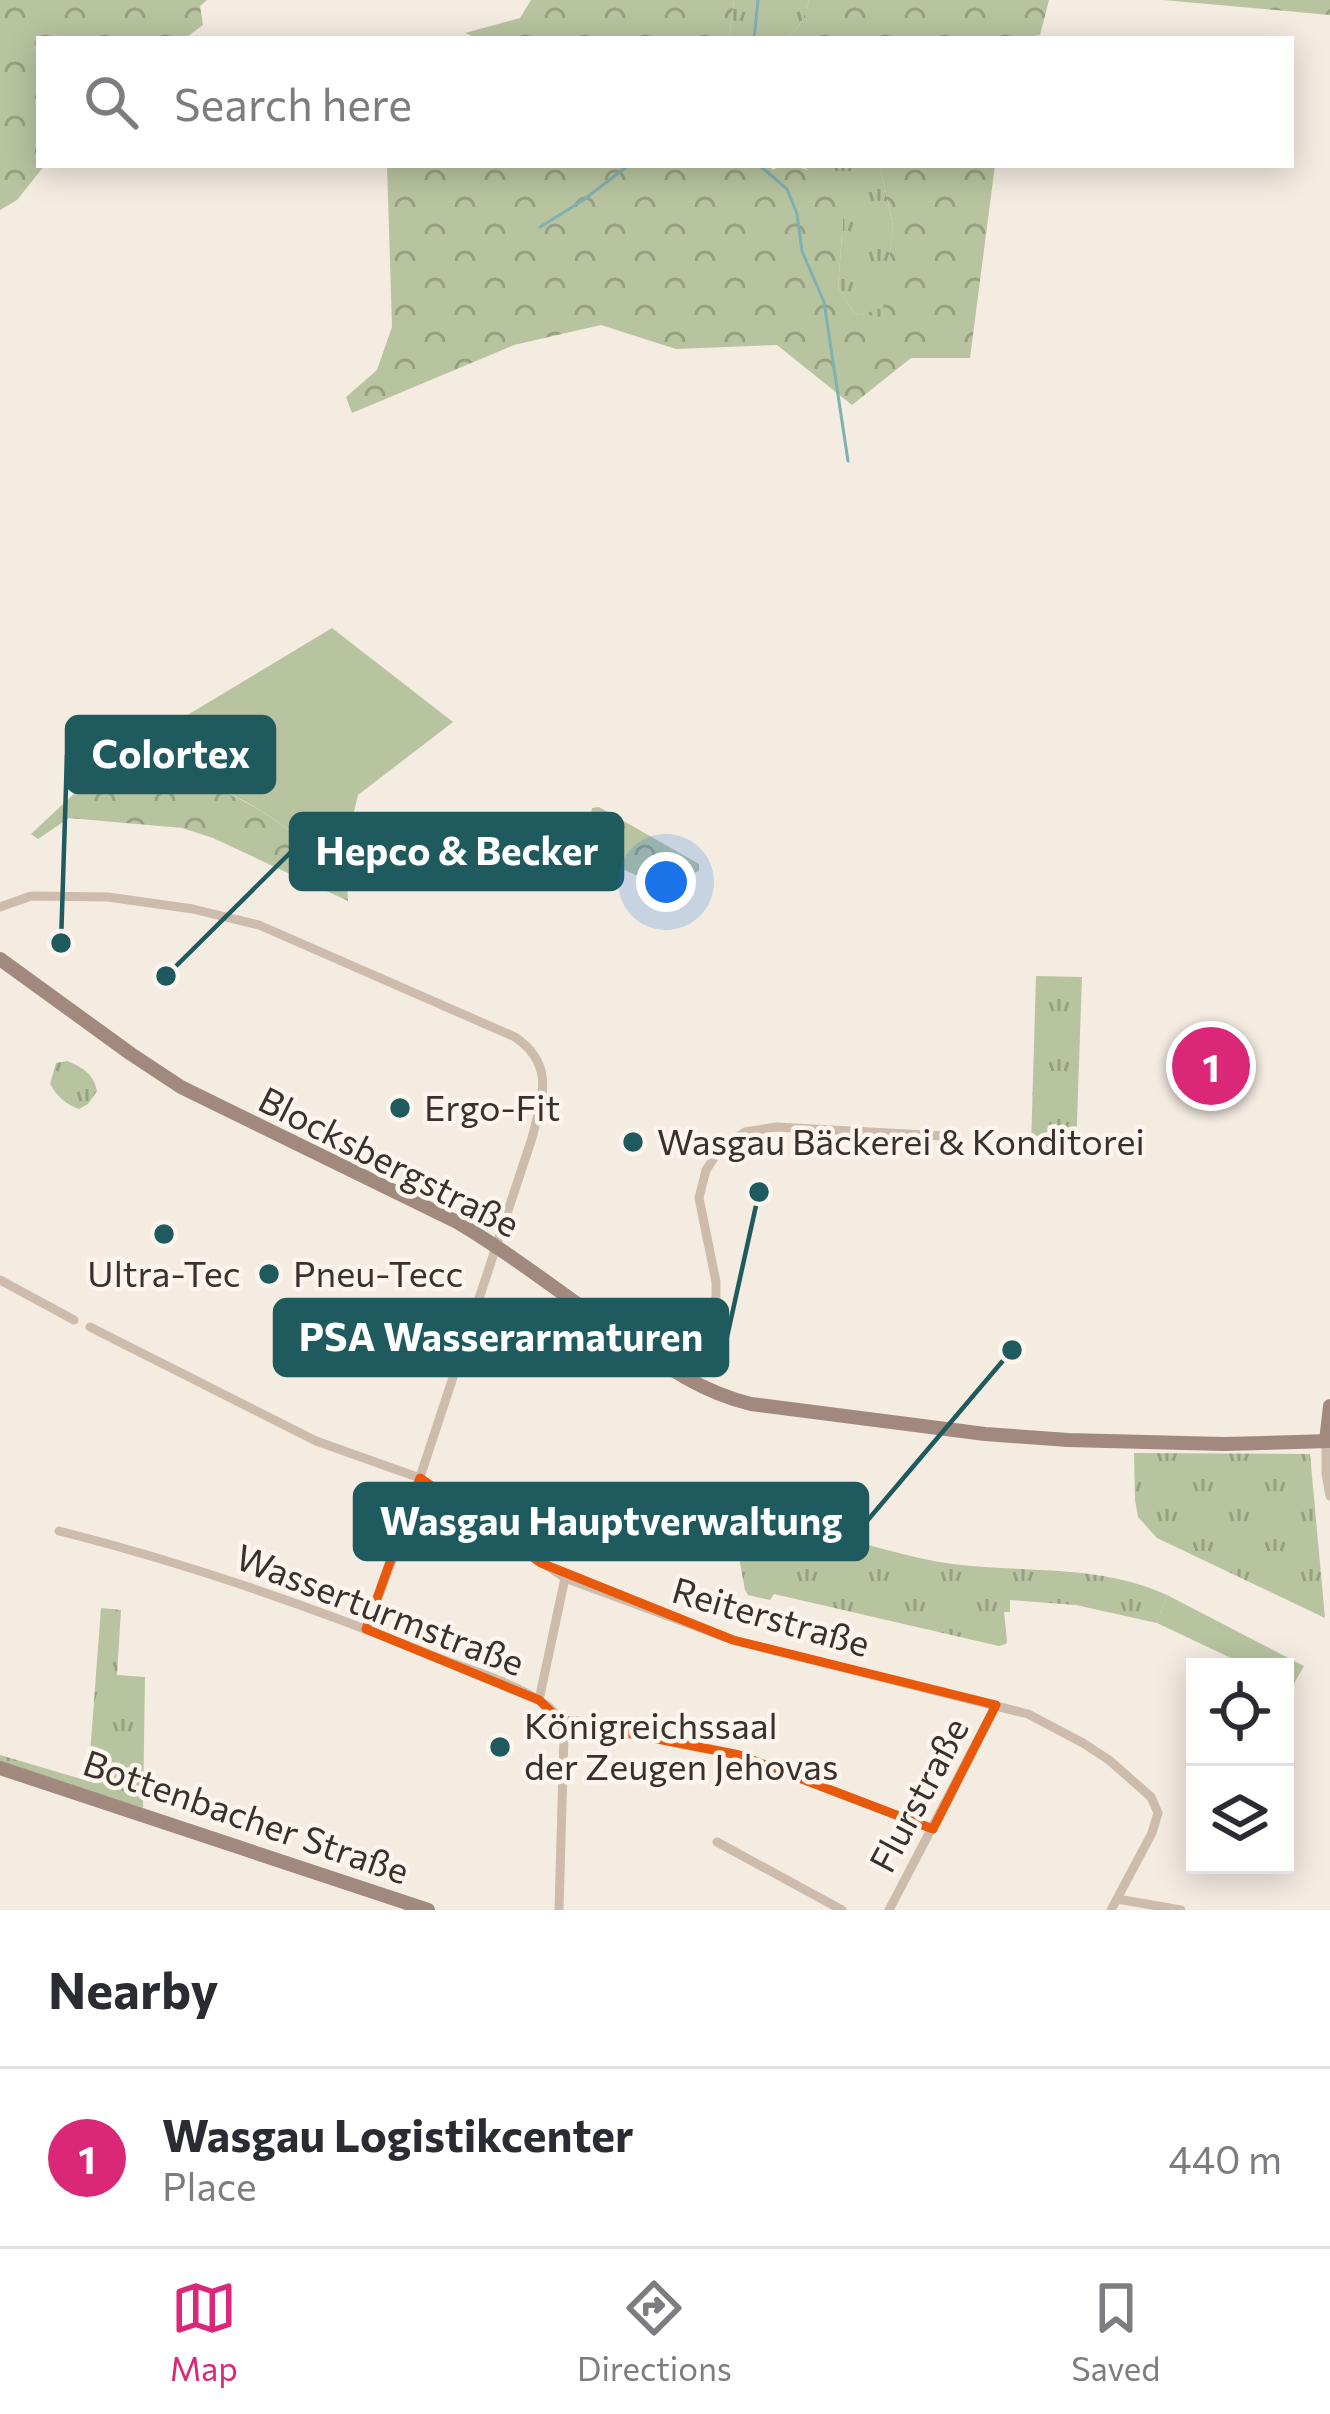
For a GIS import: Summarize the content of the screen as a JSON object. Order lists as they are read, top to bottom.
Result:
{
  "streets": {
    "main road": ["Blocksbergstraße", "Bottenbacher Straße"],
    "street": ["Wasserturmstraße", "Reiterstraße", "Flurstraße"]
  },
  "crossings": [
    ["Reiterstraße", "Flurstraße"]
  ],
  "places": [
    "Colortex",
    "Hepco & Becker",
    "Ergo-Fit",
    "Wasgau Bäckerei & Konditorei",
    "PSA Wasserarmaturen",
    "Ultra-Tec",
    "Pneu-Tecc",
    "Wasgau Hauptverwaltung",
    "Königreichssaal der Zeugen Jehovas"
  ],
  "page": {
    "search": "Search here",
    "pins": "1",
    "heading": "Nearby",
    "list": [
      {
        "mark": "1",
        "name": "Wasgau Logistikcenter",
        "note": "Place",
        "value": "440 m"
      }
    ],
    "nav": ["Map", "Directions", "Saved"]
  }
}
